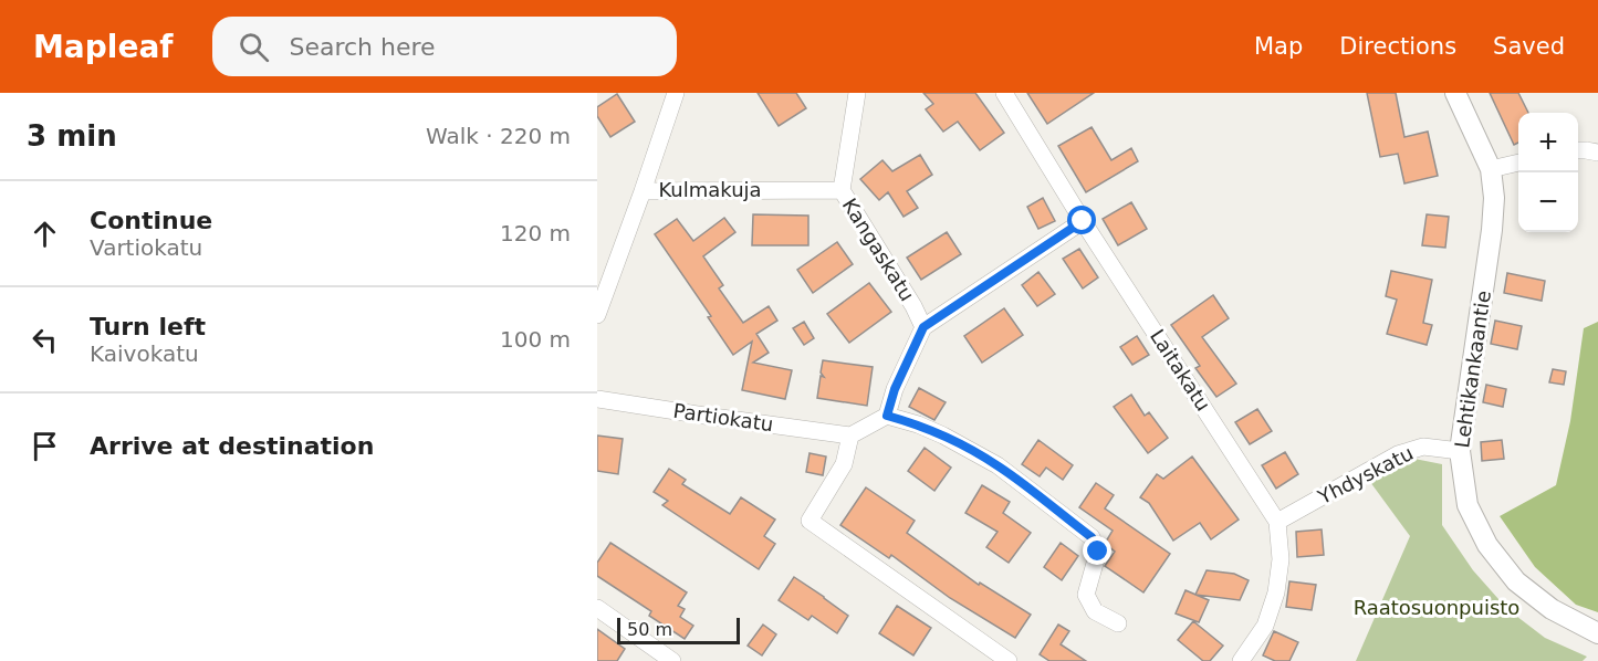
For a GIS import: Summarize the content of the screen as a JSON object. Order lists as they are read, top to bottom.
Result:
{
  "streets": {
    "street": [
      "Kulmakuja",
      "Kangaskatu",
      "Lehtikankaantie",
      "Laitakatu",
      "Partiokatu",
      "Yhdyskatu"
    ]
  },
  "crossings": [
    ["Kulmakuja", "Kangaskatu"],
    ["Lehtikankaantie", "Yhdyskatu"],
    ["Laitakatu", "Yhdyskatu"]
  ],
  "parks": ["Raatosuonpuisto"],
  "scale_bar": "50 m",
  "page": {
    "header": "Mapleaf",
    "search": "Search here",
    "nav": ["Map", "Directions", "Saved"],
    "heading": ["3 min", "Walk · 220 m"],
    "map_buttons": ["+", "−"],
    "list": [
      ["Continue", "Vartiokatu", "120 m"],
      ["Turn left", "Kaivokatu", "100 m"],
      "Arrive at destination"
    ],
    "scale": "50 m"
  }
}
